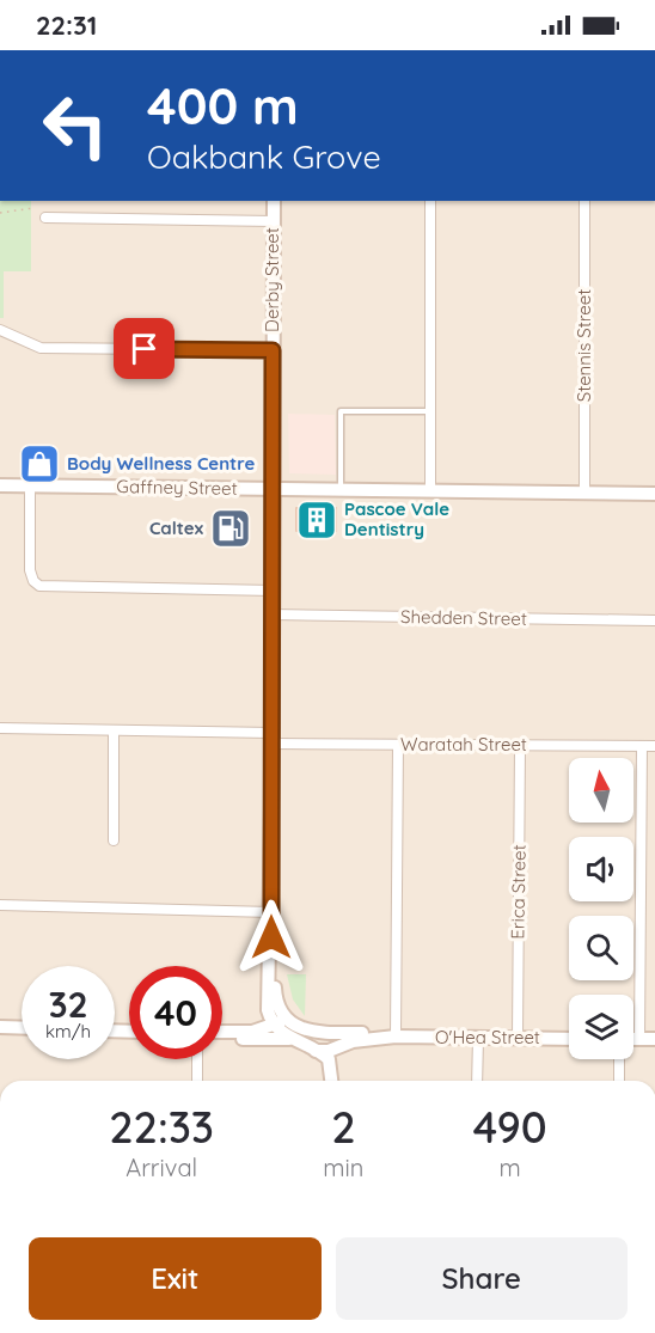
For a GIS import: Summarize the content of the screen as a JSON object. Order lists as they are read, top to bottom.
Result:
{
  "streets": {
    "street": [
      "Derby Street",
      "Stennis Street",
      "Gaffney Street",
      "Shedden Street",
      "Waratah Street",
      "Erica Street",
      "O'Hea Street"
    ]
  },
  "crossings": [
    ["Derby Street", "Gaffney Street"],
    ["Derby Street", "Shedden Street"],
    ["Derby Street", "Waratah Street"],
    ["Stennis Street", "Gaffney Street"],
    ["Waratah Street", "Erica Street"],
    ["Erica Street", "O'Hea Street"]
  ],
  "places": {
    "shop": ["Body Wellness Centre"],
    "building": ["Pascoe Vale Dentistry"],
    "fuel station": ["Caltex"]
  },
  "north": "top",
  "page": {
    "status": "22:31",
    "turn": ["400 m", "Oakbank Grove"],
    "speed": "32 km/h",
    "limit": "40",
    "eta": [
      "22:33",
      "Arrival",
      "2",
      "min",
      "490",
      "m"
    ],
    "buttons": ["Exit", "Share"]
  }
}
